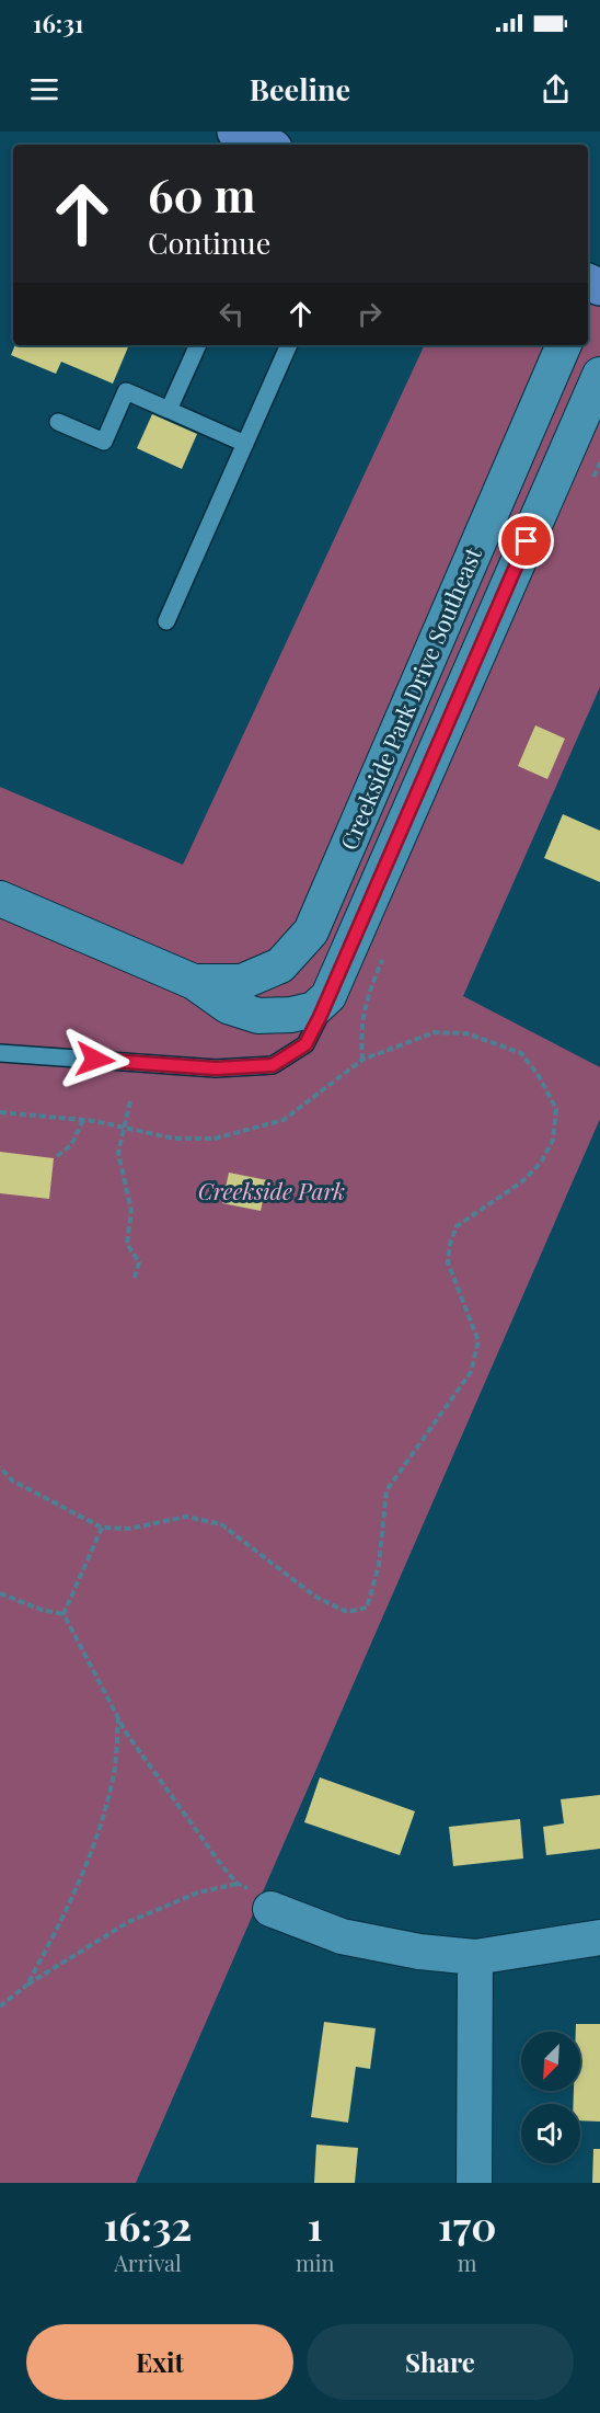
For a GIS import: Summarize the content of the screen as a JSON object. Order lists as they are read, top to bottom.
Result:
{
  "streets": {
    "street": ["Creekside Park Drive Southeast"]
  },
  "parks": ["Creekside Park"],
  "north": "bottom left",
  "page": {
    "status": "16:31",
    "header": "Beeline",
    "turn": ["60 m", "Continue"],
    "eta": [
      "16:32",
      "Arrival",
      "1",
      "min",
      "170",
      "m"
    ],
    "buttons": ["Exit", "Share"]
  }
}
